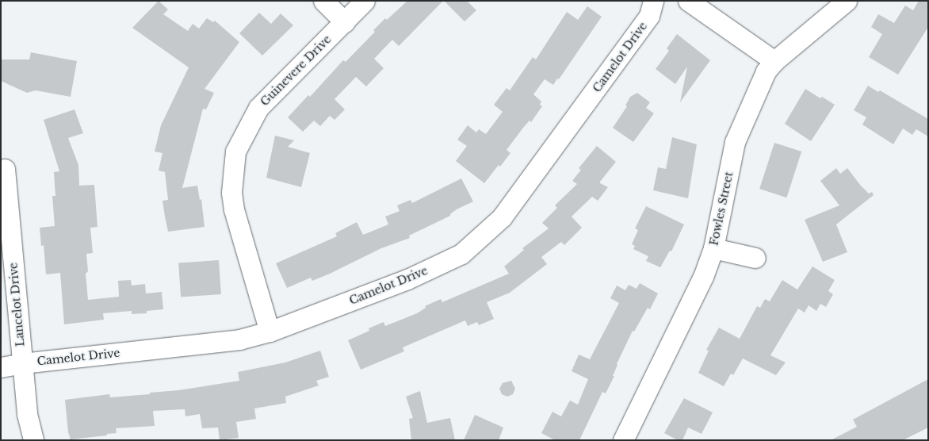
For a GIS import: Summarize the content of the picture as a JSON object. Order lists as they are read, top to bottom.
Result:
{
  "streets": {
    "street": [
      "Camelot Drive",
      "Guinevere Drive",
      "Fowles Street",
      "Lancelot Drive"
    ]
  },
  "crossings": [
    ["Camelot Drive", "Guinevere Drive"],
    ["Camelot Drive", "Lancelot Drive"]
  ]
}
